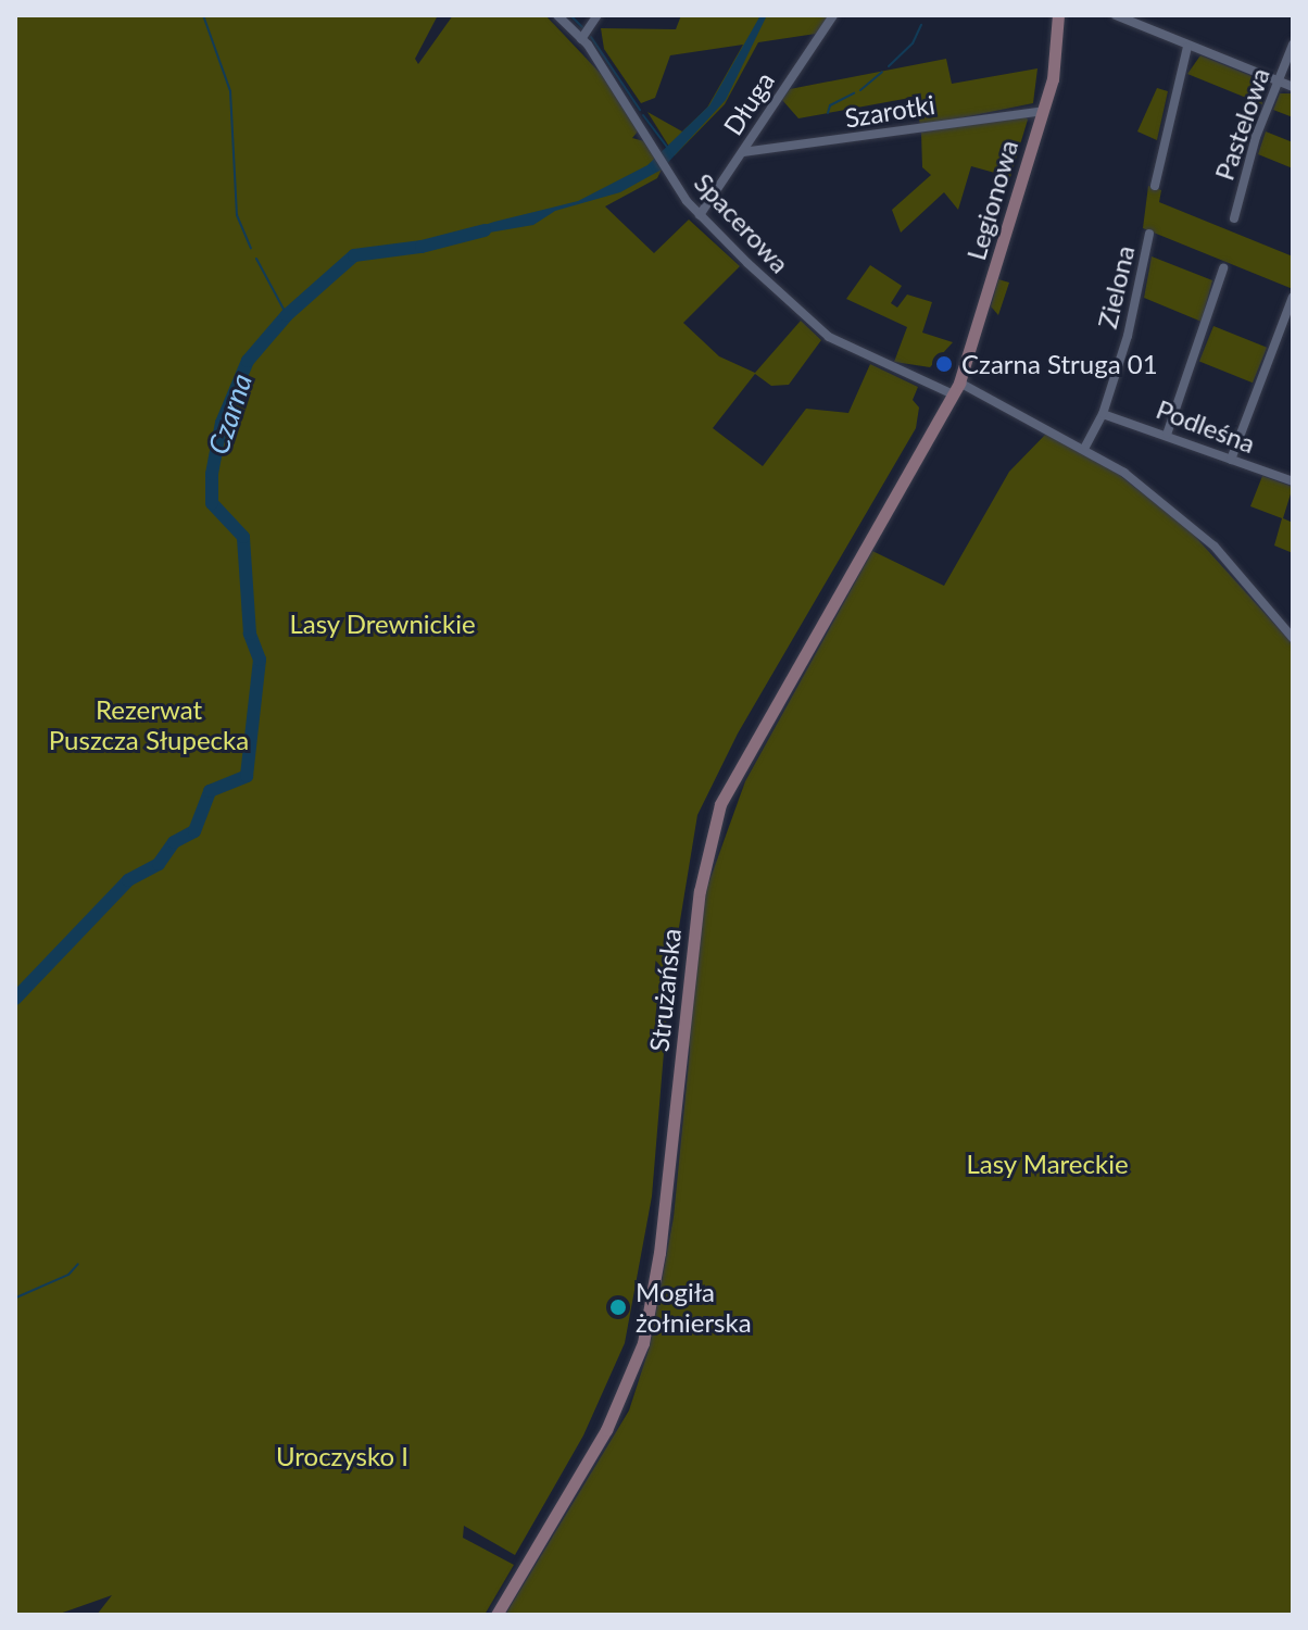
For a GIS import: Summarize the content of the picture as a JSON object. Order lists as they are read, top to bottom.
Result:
{
  "streets": {
    "main road": ["Legionowa", "Strużańska"],
    "street": [
      "Długa",
      "Szarotki",
      "Pastelowa",
      "Spacerowa",
      "Zielona",
      "Podleśna"
    ]
  },
  "crossings": [
    ["Długa", "Szarotki"],
    ["Długa", "Spacerowa"],
    ["Szarotki", "Legionowa"],
    ["Legionowa", "Spacerowa"],
    ["Legionowa", "Strużańska"],
    ["Spacerowa", "Strużańska"],
    ["Zielona", "Podleśna"]
  ],
  "water": ["Czarna"],
  "parks": [
    "Lasy Drewnickie",
    "Rezerwat Puszcza Słupecka",
    "Lasy Mareckie",
    "Uroczysko I"
  ],
  "places": ["Czarna Struga 01", "Mogiła żołnierska"]
}
